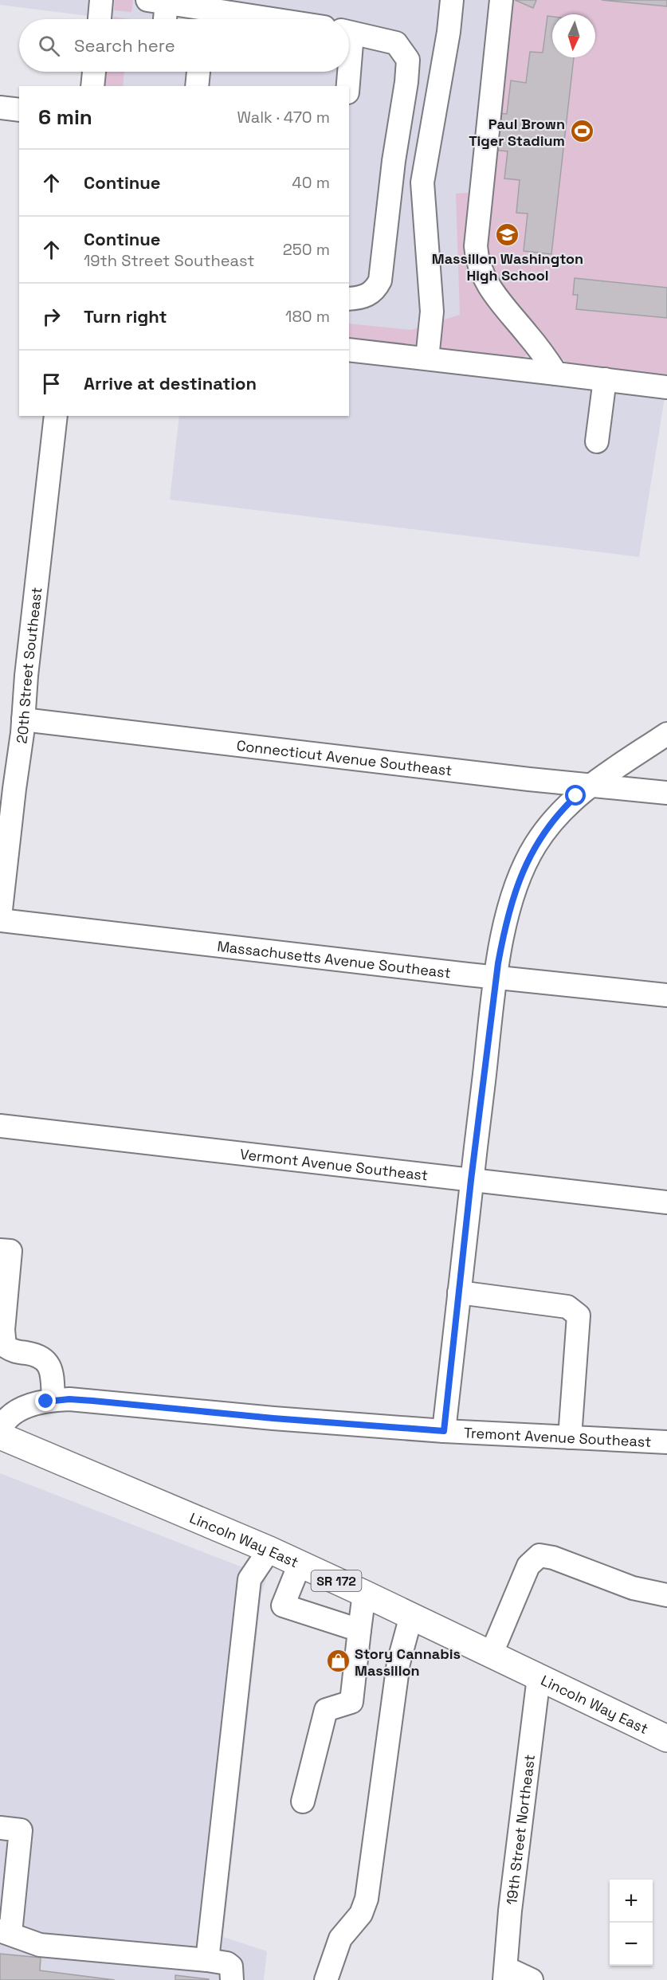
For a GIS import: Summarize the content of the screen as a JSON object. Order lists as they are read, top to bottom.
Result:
{
  "streets": {
    "main road": ["Lincoln Way East", "SR 172"],
    "street": [
      "20th Street Southeast",
      "Connecticut Avenue Southeast",
      "Massachusetts Avenue Southeast",
      "Vermont Avenue Southeast",
      "Tremont Avenue Southeast",
      "19th Street Northeast"
    ]
  },
  "crossings": [
    ["20th Street Southeast", "Connecticut Avenue Southeast"],
    ["20th Street Southeast", "Massachusetts Avenue Southeast"],
    ["Lincoln Way East", "19th Street Northeast"]
  ],
  "places": {
    "sports": ["Paul Brown Tiger Stadium"],
    "school or university": ["Massillon Washington High School"],
    "shop": ["Story Cannabis Massillon"]
  },
  "north": "bottom",
  "page": {
    "search": "Search here",
    "heading": ["6 min", "Walk · 470 m"],
    "list": [
      ["Continue", "40 m"],
      ["Continue", "19th Street Southeast", "250 m"],
      ["Turn right", "180 m"],
      "Arrive at destination"
    ],
    "map_buttons": ["+", "−"]
  }
}
